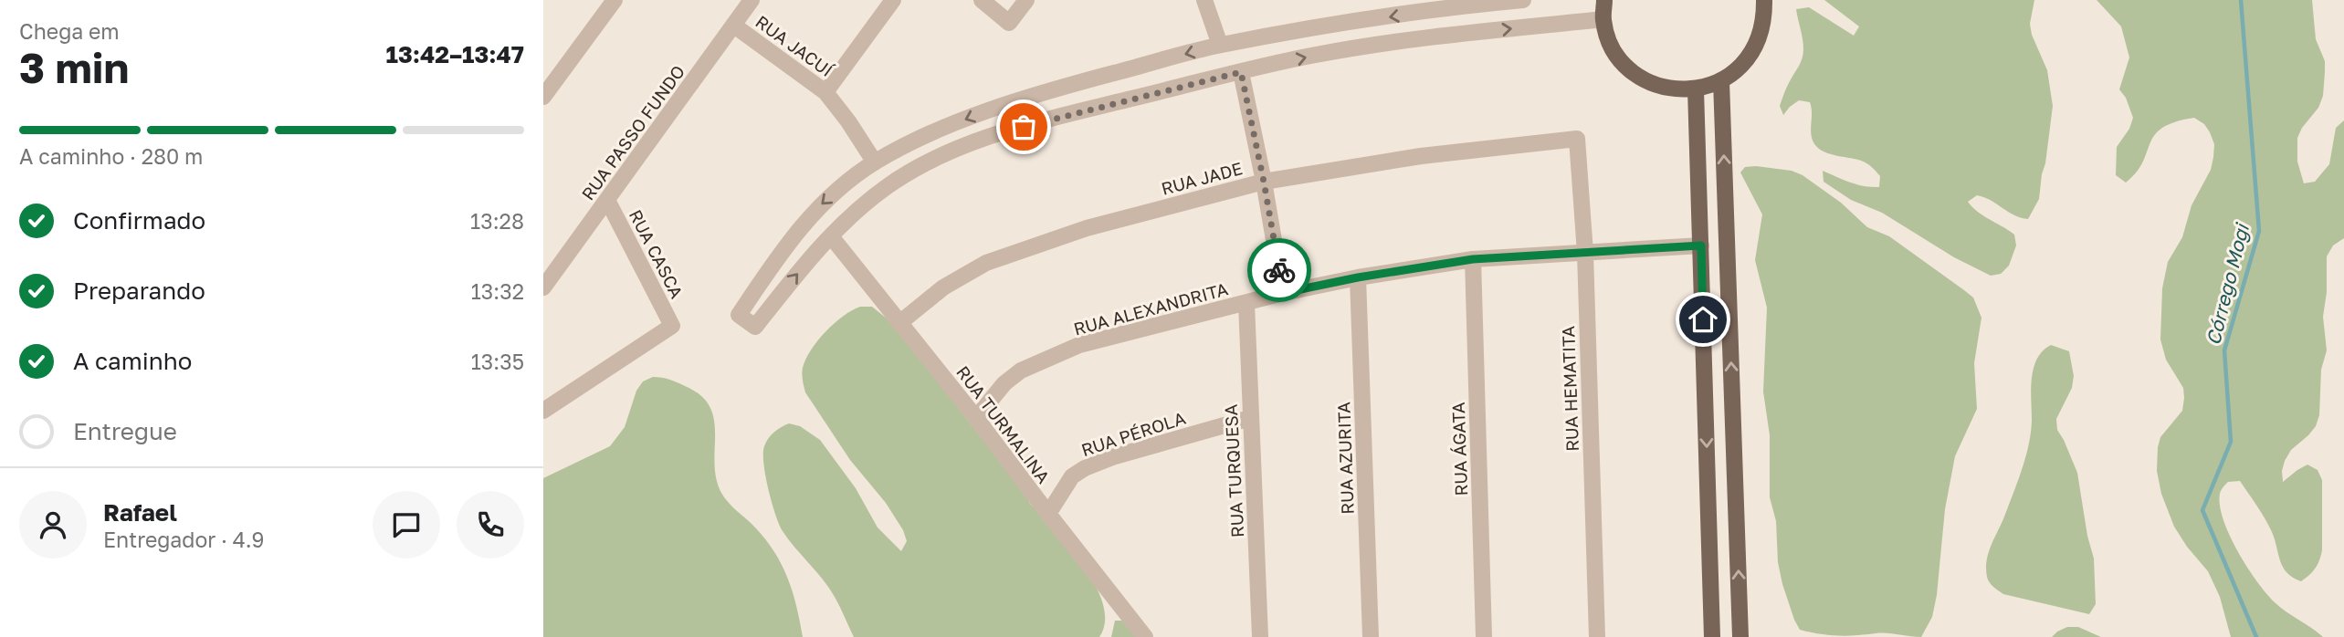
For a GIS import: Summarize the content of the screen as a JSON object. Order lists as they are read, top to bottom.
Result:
{
  "streets": {
    "street": [
      "RUA JACUÍ",
      "RUA PASSO FUNDO",
      "RUA JADE",
      "RUA CASCA",
      "RUA ALEXANDRITA",
      "RUA HEMATITA",
      "RUA TURMALINA",
      "RUA PÉROLA",
      "RUA ÁGATA",
      "RUA AZURITA",
      "RUA TURQUESA"
    ]
  },
  "crossings": [
    ["RUA JACUÍ", "RUA PASSO FUNDO"],
    ["RUA PASSO FUNDO", "RUA CASCA"],
    ["RUA JADE", "RUA HEMATITA"],
    ["RUA JADE", "RUA TURMALINA"],
    ["RUA ALEXANDRITA", "RUA HEMATITA"],
    ["RUA ALEXANDRITA", "RUA TURMALINA"],
    ["RUA ALEXANDRITA", "RUA ÁGATA"],
    ["RUA ALEXANDRITA", "RUA AZURITA"],
    ["RUA ALEXANDRITA", "RUA TURQUESA"],
    ["RUA TURMALINA", "RUA PÉROLA"],
    ["RUA PÉROLA", "RUA TURQUESA"]
  ],
  "water": ["Córrego Mogi"],
  "page": {
    "heading": ["3 min", "Chega em", "13:42–13:47"],
    "panel": ["Rafael", "Entregador · 4.9"],
    "bar": "A caminho · 280 m",
    "list": [
      ["Confirmado", "13:28"],
      ["Preparando", "13:32"],
      ["A caminho", "13:35"],
      "Entregue"
    ]
  }
}
